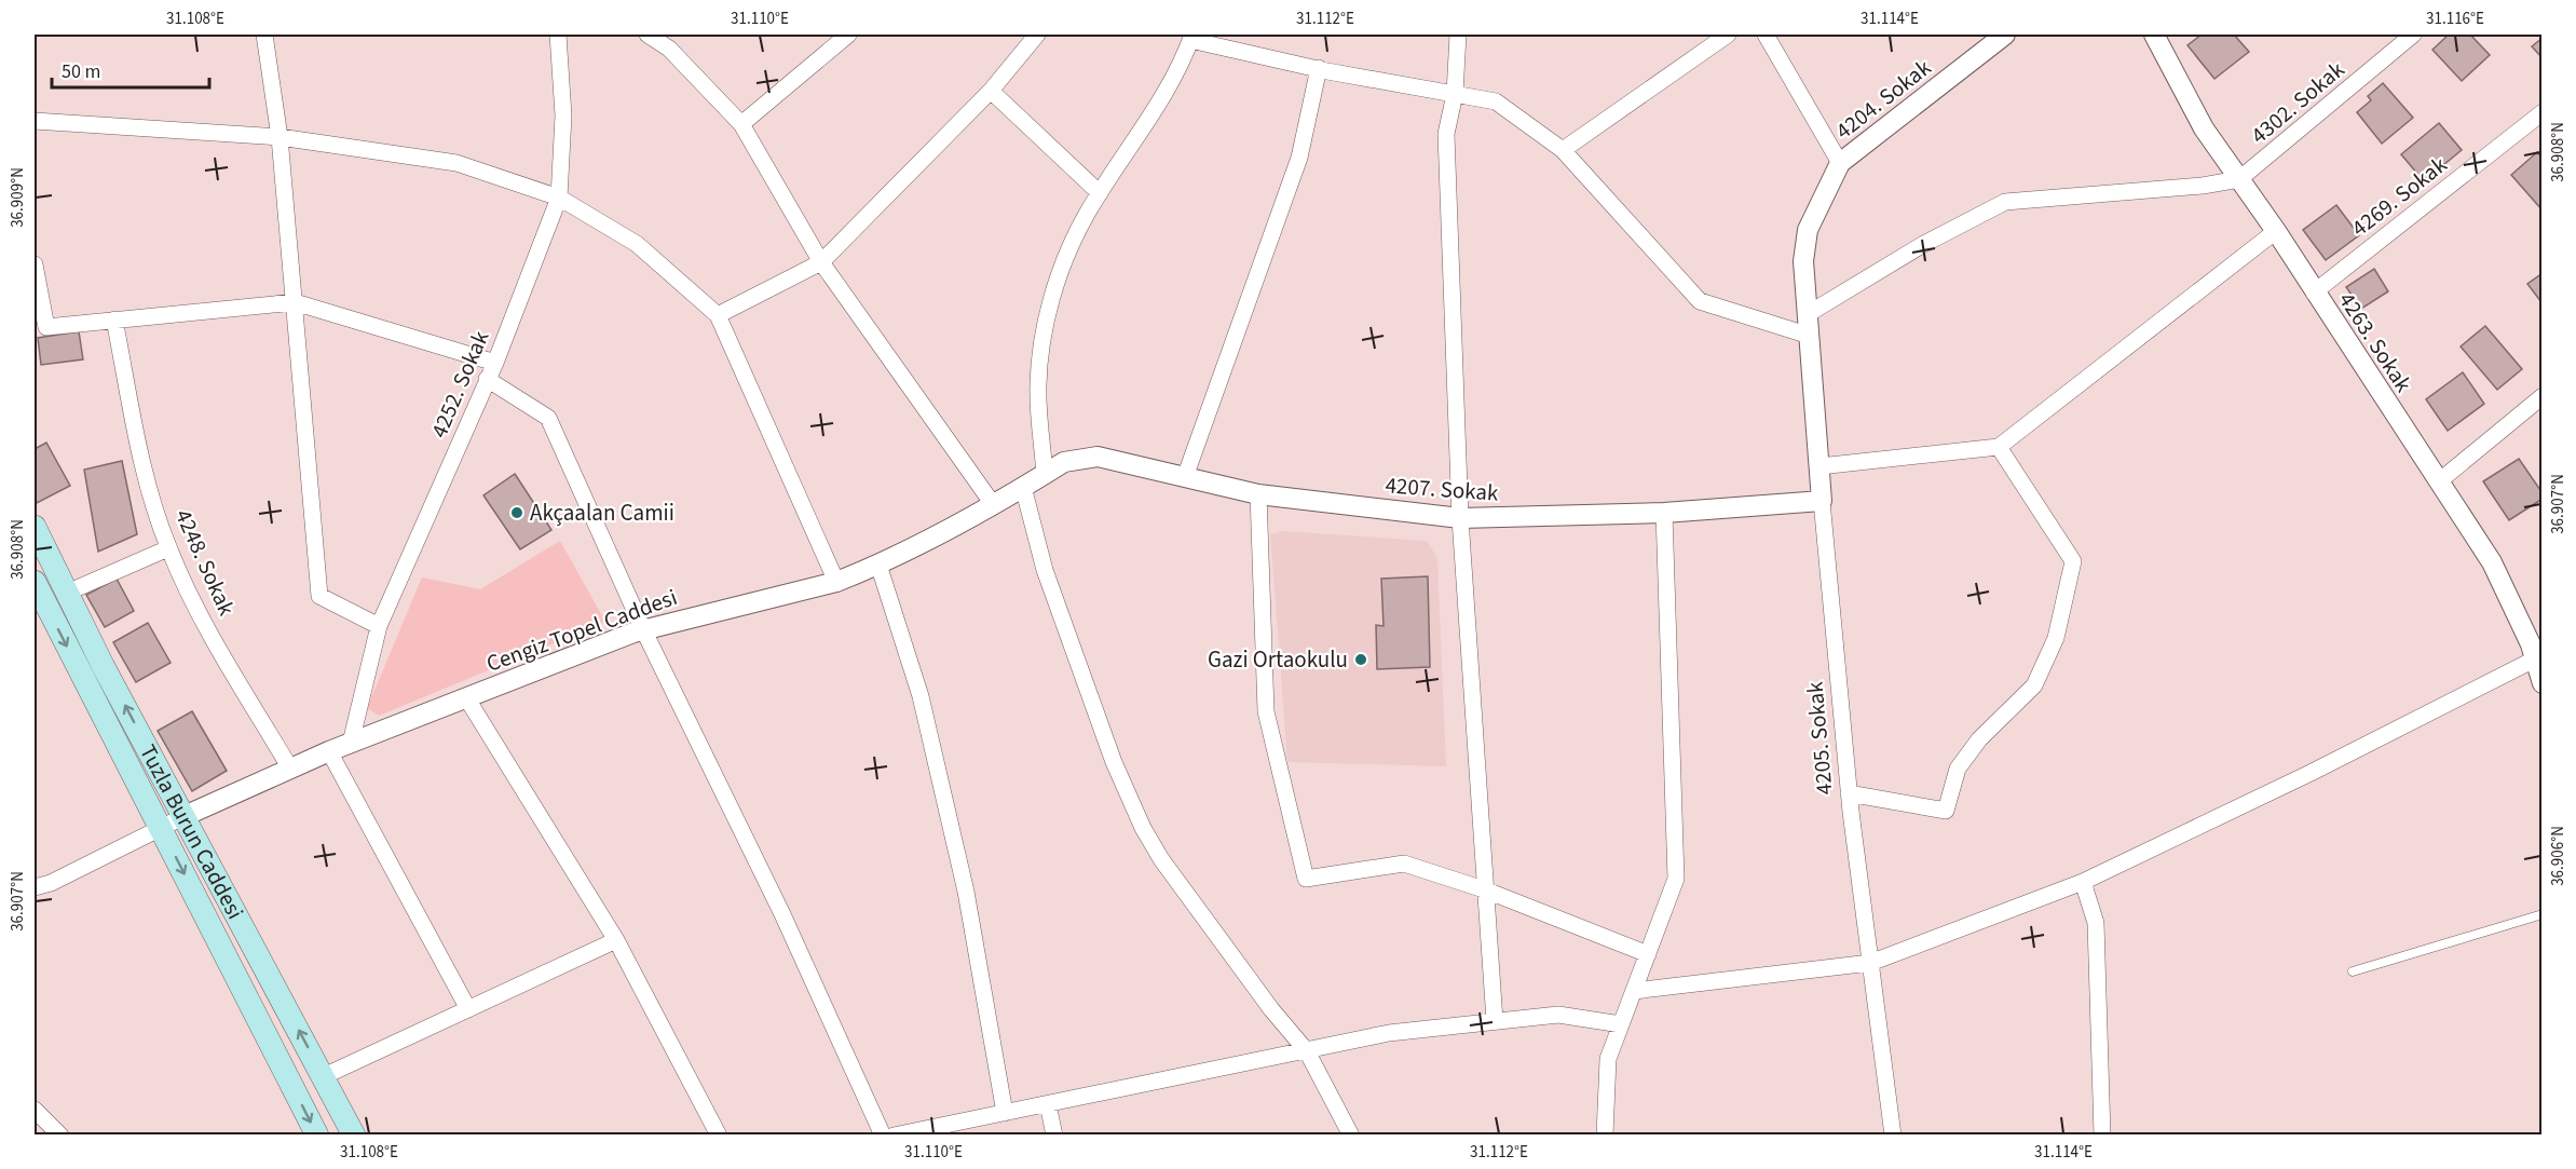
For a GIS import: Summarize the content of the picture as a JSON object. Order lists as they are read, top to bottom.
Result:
{
  "streets": {
    "main road": ["Tuzla Burun Caddesi"],
    "street": [
      "4204. Sokak",
      "4302. Sokak",
      "4269. Sokak",
      "4263. Sokak",
      "4252. Sokak",
      "4207. Sokak",
      "4248. Sokak",
      "Cengiz Topel Caddesi",
      "4205. Sokak"
    ]
  },
  "crossings": [
    ["4204. Sokak", "4205. Sokak"],
    ["4302. Sokak", "4263. Sokak"],
    ["4269. Sokak", "4263. Sokak"],
    ["4252. Sokak", "Cengiz Topel Caddesi"],
    ["4207. Sokak", "Cengiz Topel Caddesi"],
    ["4207. Sokak", "4205. Sokak"],
    ["4248. Sokak", "Cengiz Topel Caddesi"],
    ["Cengiz Topel Caddesi", "Tuzla Burun Caddesi"]
  ],
  "places": ["Akçaalan Camii", "Gazi Ortaokulu"],
  "scale_bar": "50 m",
  "coordinates": [
    "31.108°E",
    "31.110°E",
    "31.112°E",
    "31.114°E",
    "31.116°E",
    "36.908°N",
    "36.909°N",
    "36.907°N",
    "36.906°N"
  ]
}
